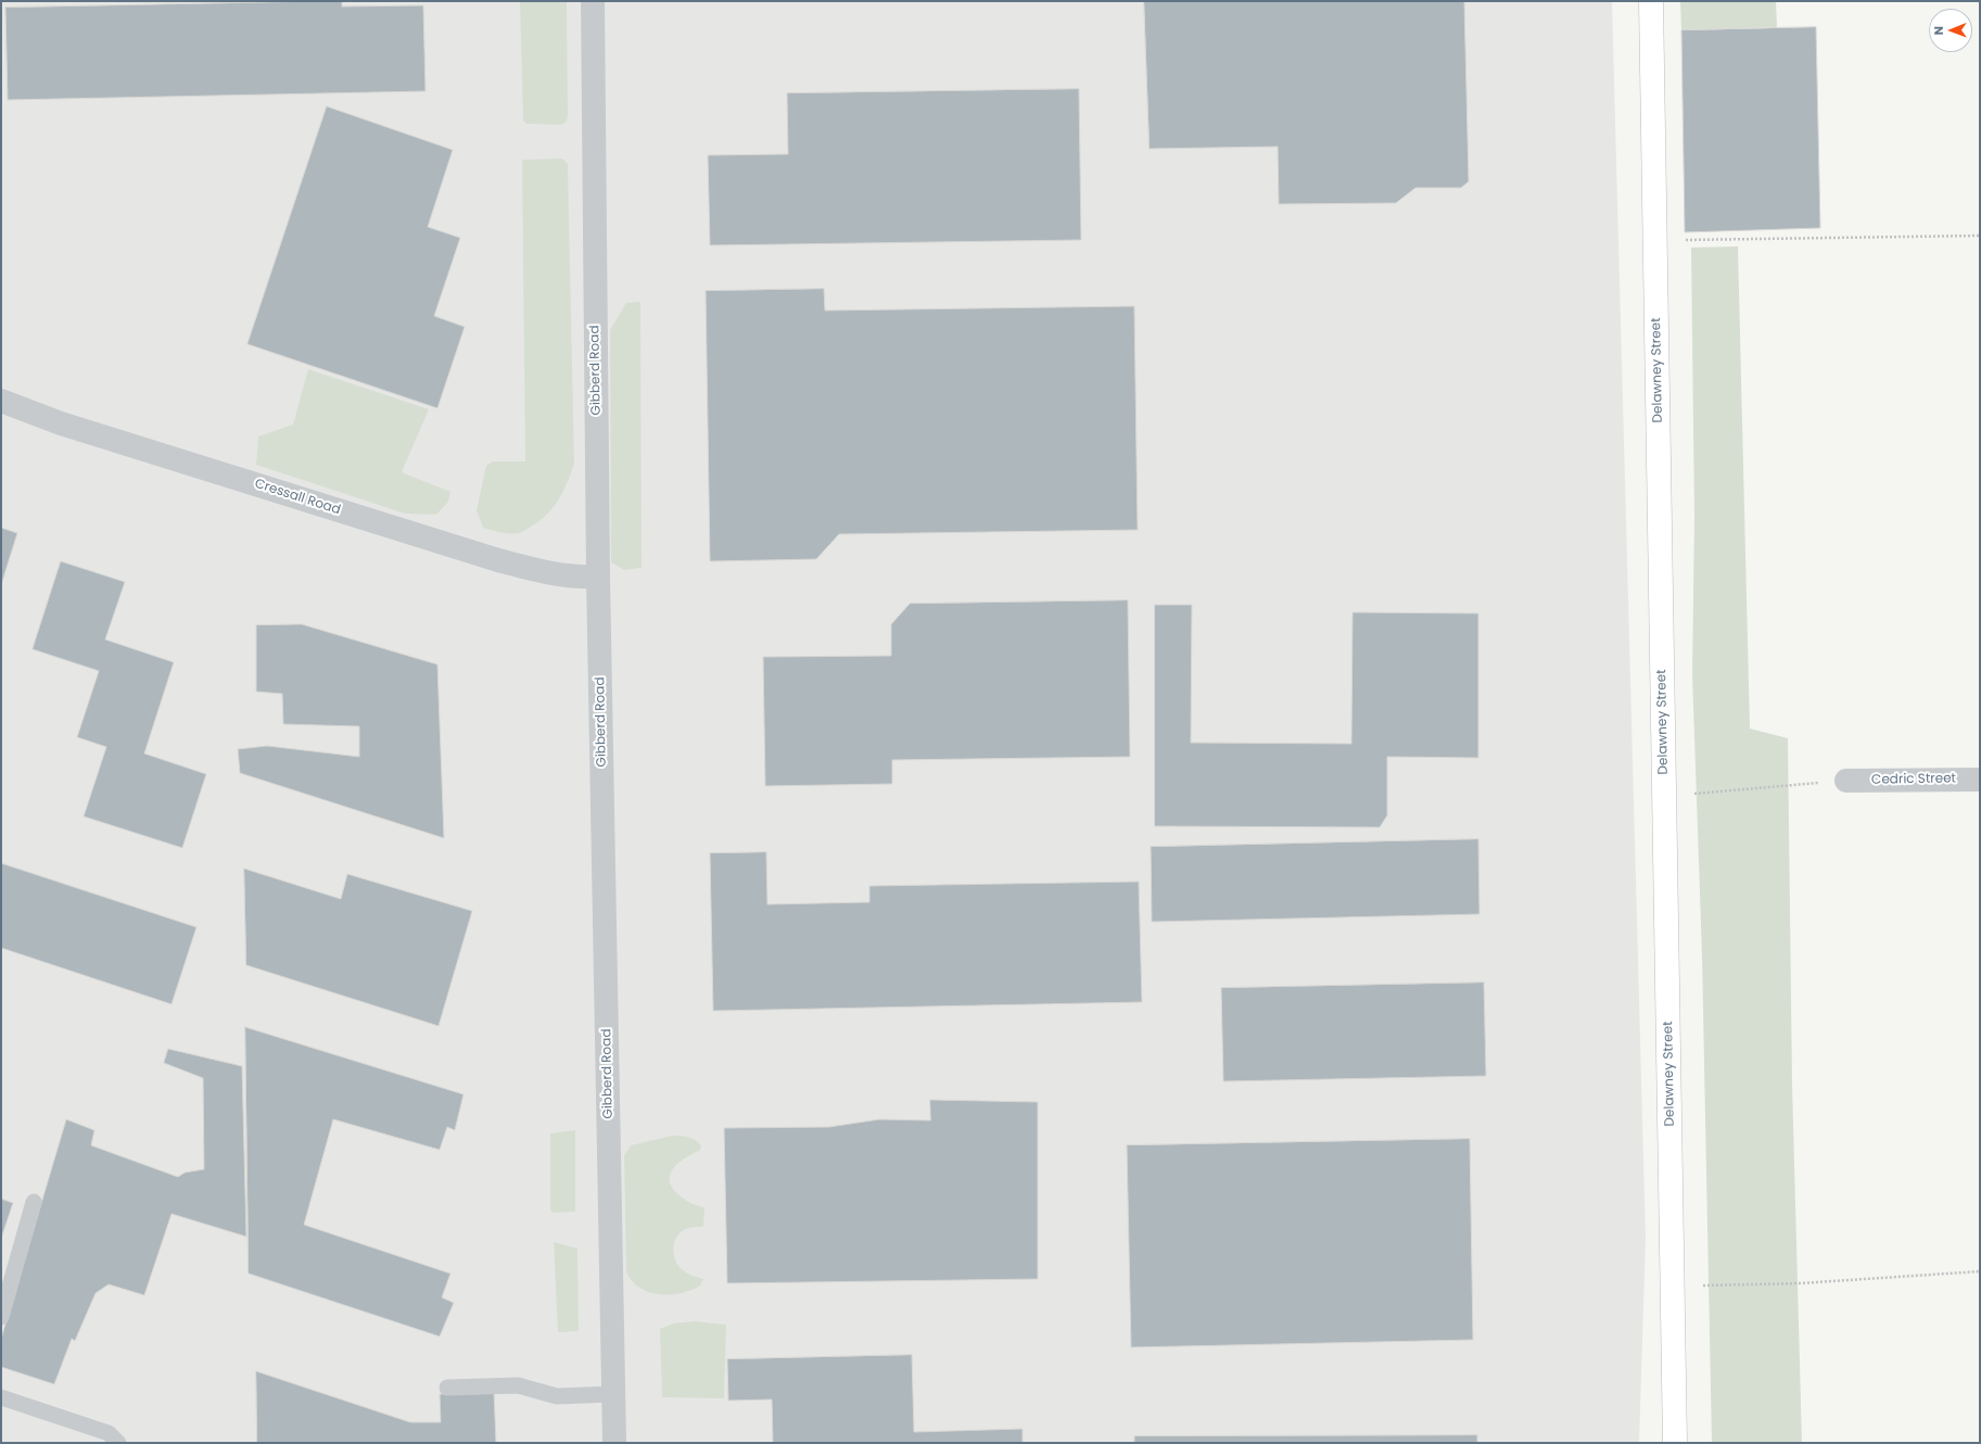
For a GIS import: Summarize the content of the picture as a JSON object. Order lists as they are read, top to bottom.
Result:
{
  "streets": {
    "street": [
      "Gibberd Road",
      "Delawney Street",
      "Cressall Road",
      "Cedric Street"
    ]
  },
  "crossings": [
    ["Gibberd Road", "Cressall Road"]
  ],
  "north": "left"
}
